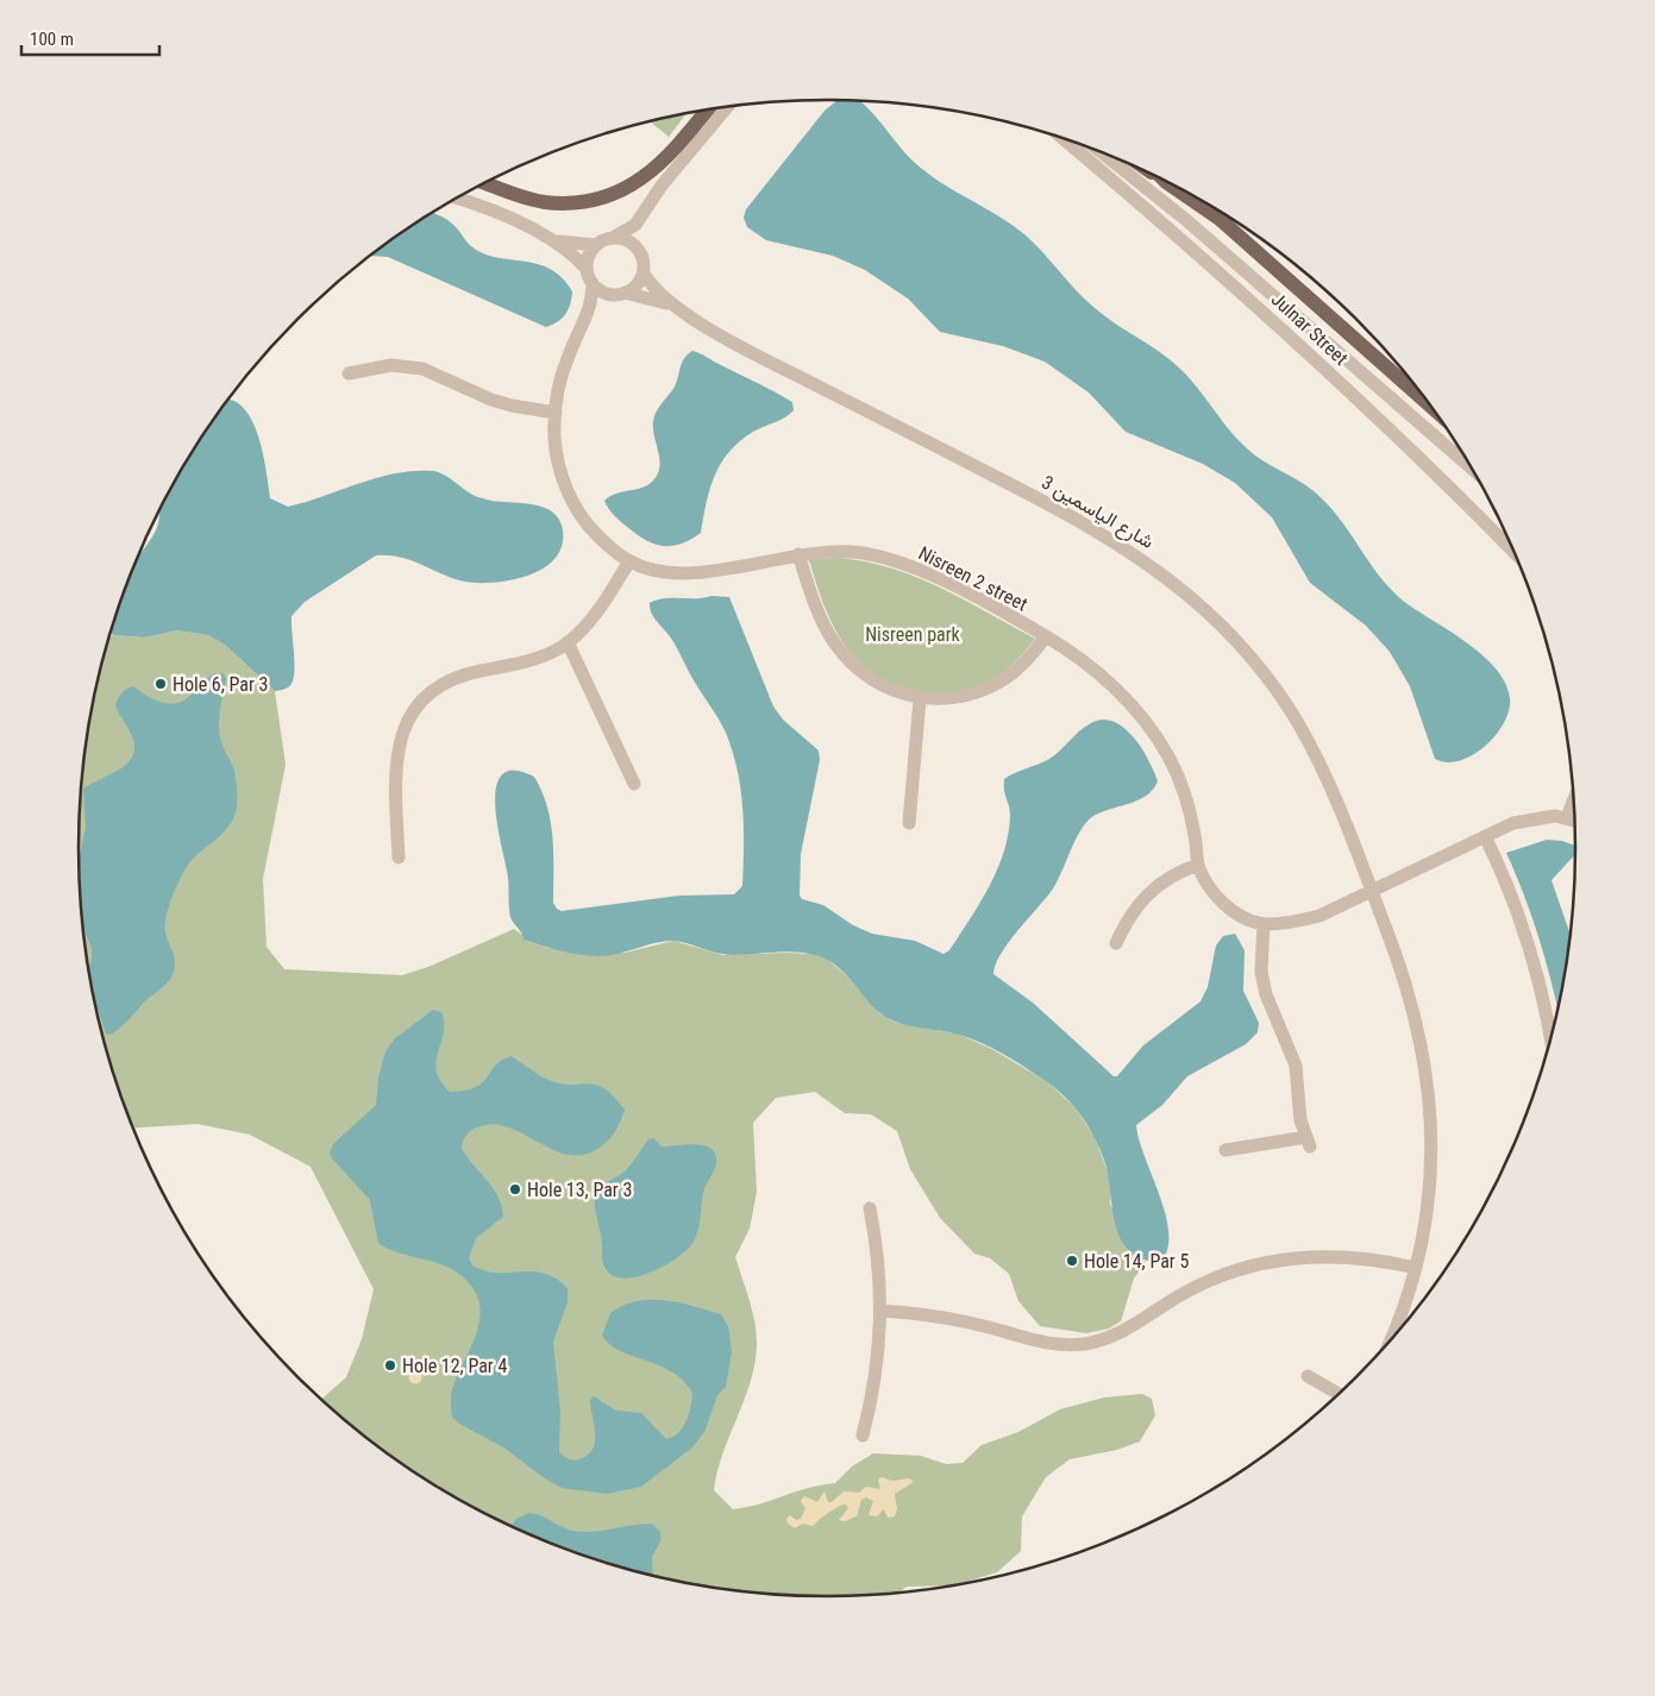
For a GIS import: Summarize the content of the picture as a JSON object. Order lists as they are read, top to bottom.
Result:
{
  "streets": {
    "street": ["Julnar Street", "شارع الياسمين 3", "Nisreen 2 street"]
  },
  "crossings": [
    ["شارع الياسمين 3", "Nisreen 2 street"]
  ],
  "parks": ["Nisreen park"],
  "places": [
    "Hole 6, Par 3",
    "Hole 13, Par 3",
    "Hole 14, Par 5",
    "Hole 12, Par 4"
  ],
  "scale_bar": "100 m"
}
